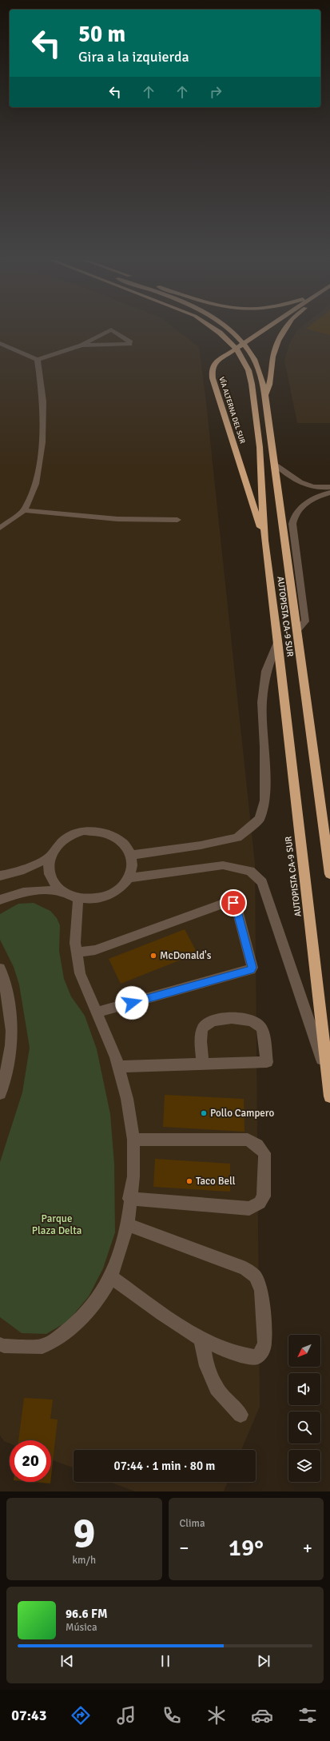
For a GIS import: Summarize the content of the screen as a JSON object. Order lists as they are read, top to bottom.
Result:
{
  "streets": {
    "highway": ["VÍA ALTERNA DEL SUR", "AUTOPISTA CA-9 SUR"]
  },
  "crossings": [
    ["VÍA ALTERNA DEL SUR", "AUTOPISTA CA-9 SUR"]
  ],
  "parks": ["Parque Plaza Delta"],
  "places": ["McDonald's", "Pollo Campero", "Taco Bell"],
  "north": "bottom left",
  "page": {
    "turn": ["50 m", "Gira a la izquierda"],
    "limit": "20",
    "trip": "07:44 · 1 min · 80 m",
    "tile": [
      ["9", "km/h"],
      "Clima"
    ],
    "heat": ["−", "19°", "+"],
    "song": ["96.6 FM", "Música"],
    "tabs": "07:43"
  }
}
